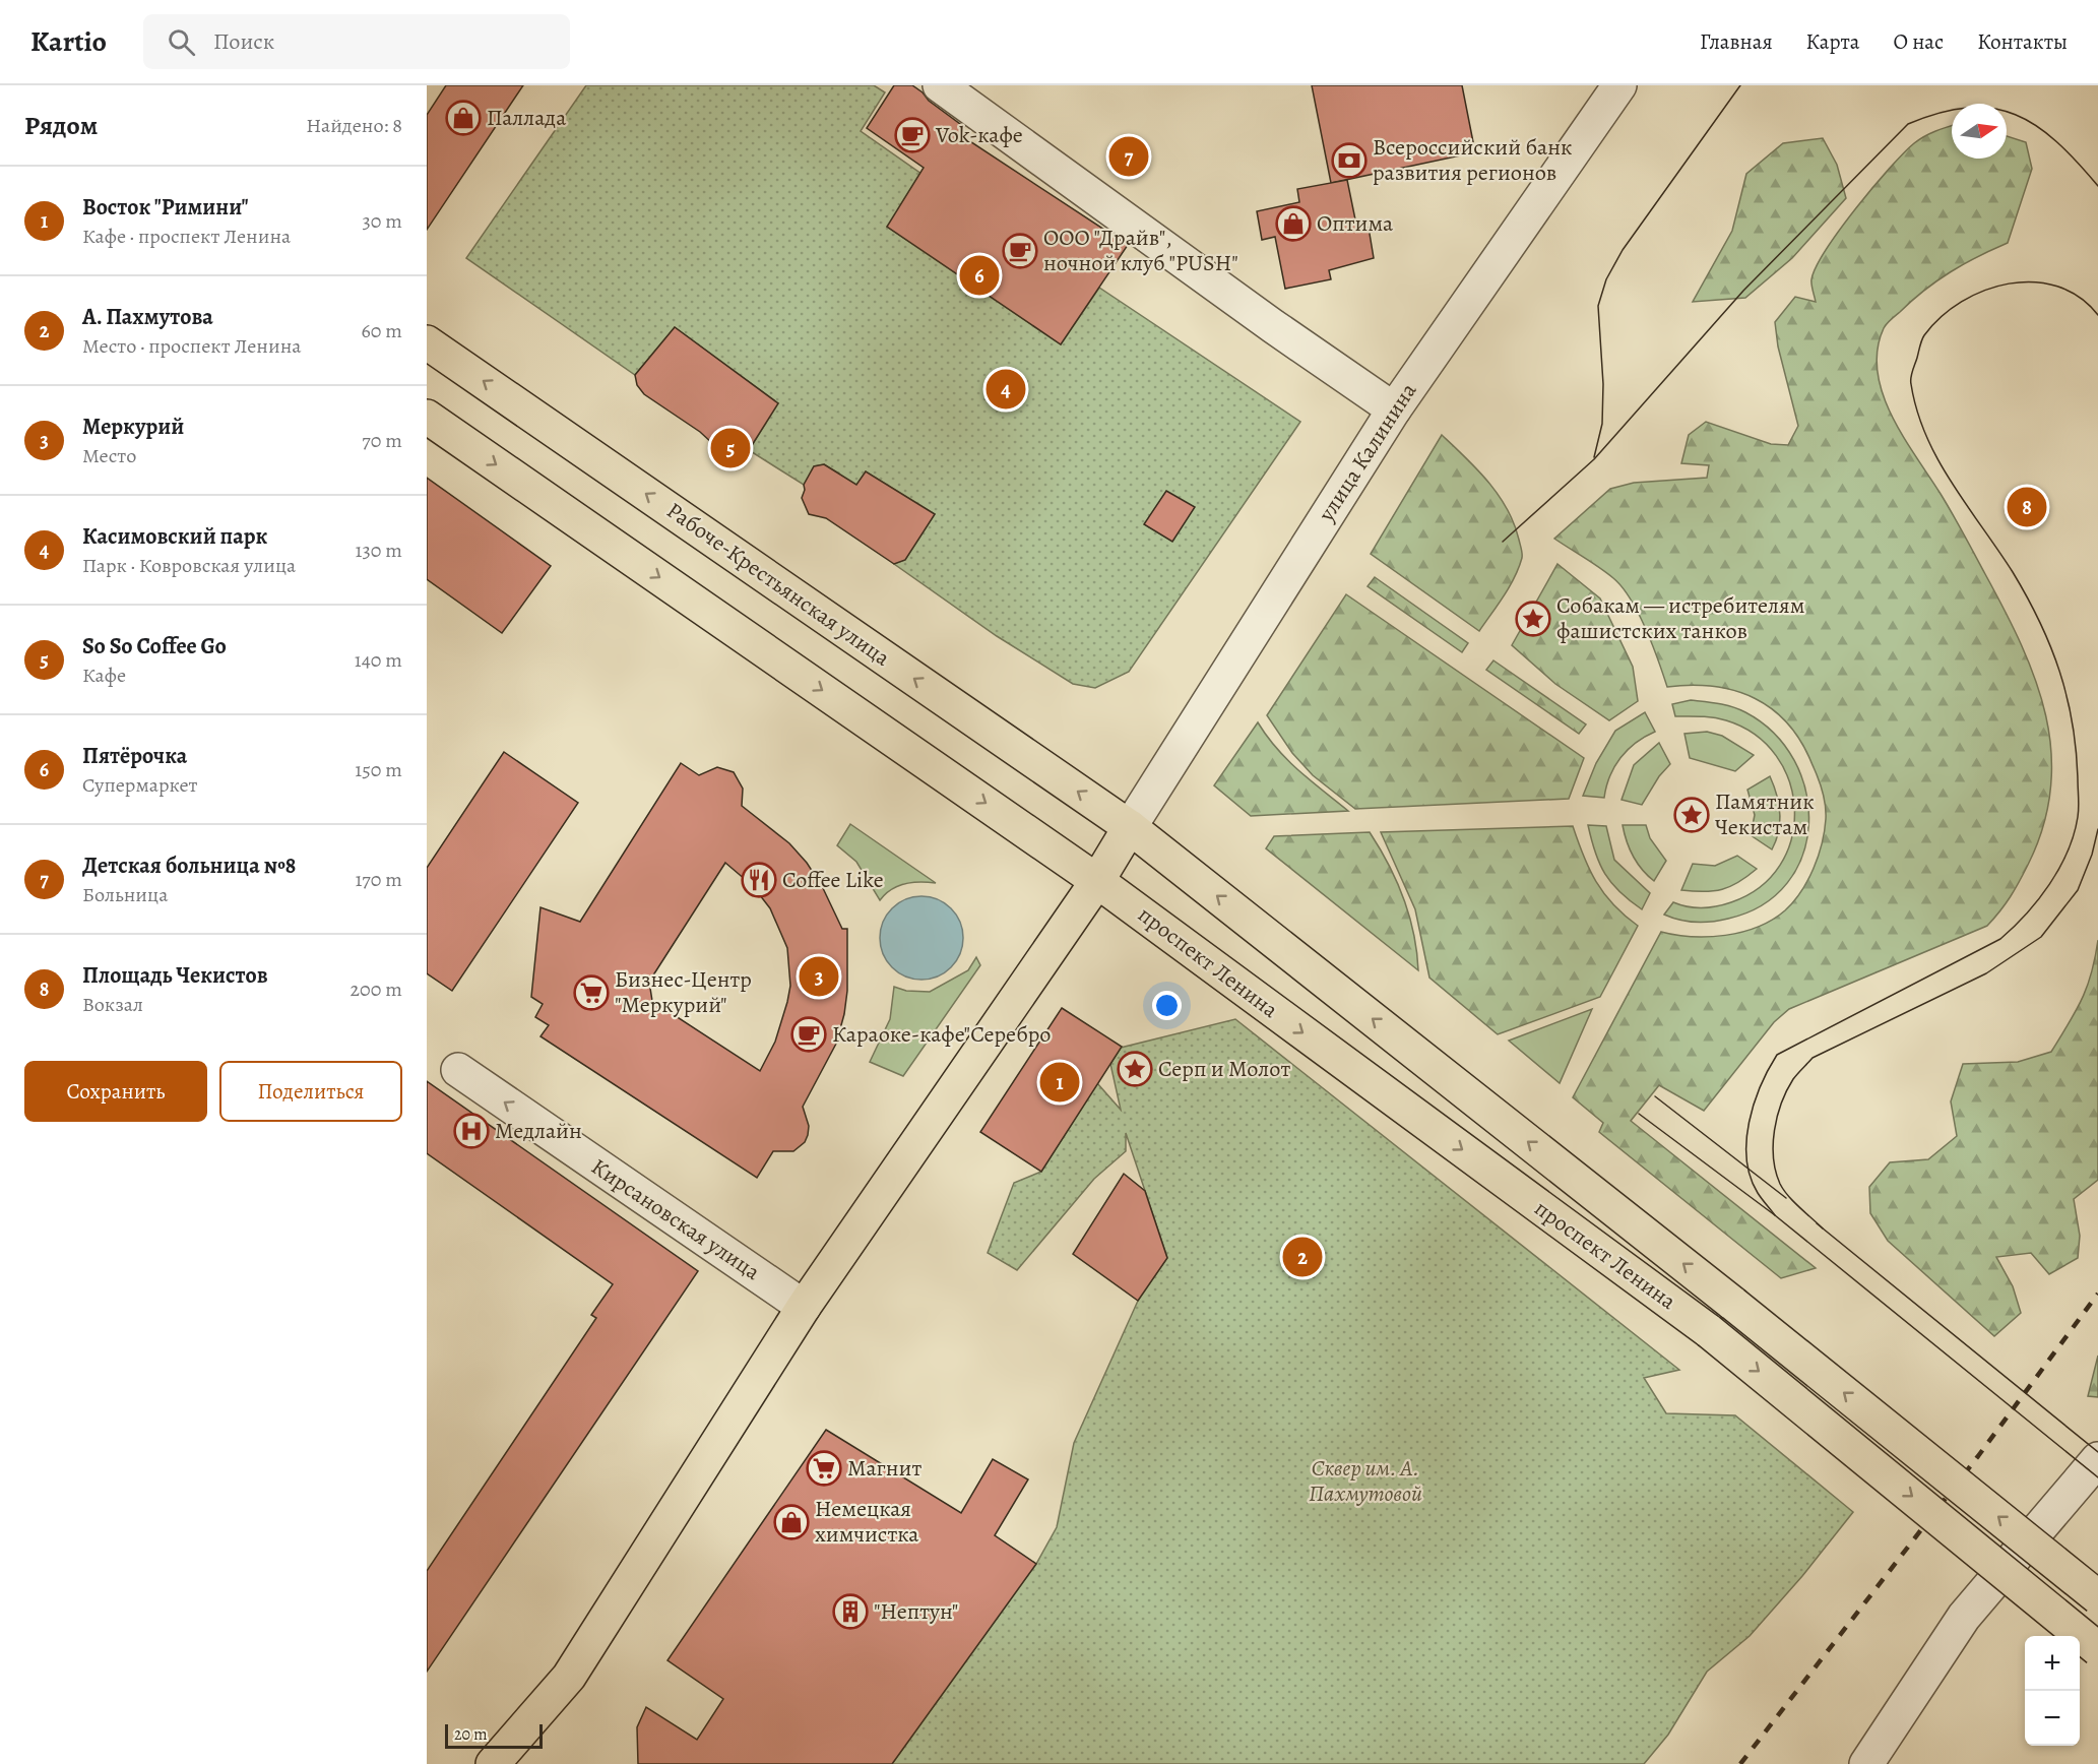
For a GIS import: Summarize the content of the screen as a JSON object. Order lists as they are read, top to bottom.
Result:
{
  "streets": {
    "main road": ["Рабоче-Крестьянская улица", "проспект Ленина"],
    "street": ["улица Калинина", "Кирсановская улица"]
  },
  "crossings": [
    ["улица Калинина", "Рабоче-Крестьянская улица"],
    ["улица Калинина", "проспект Ленина"],
    ["Рабоче-Крестьянская улица", "проспект Ленина"]
  ],
  "one_way": ["Кирсановская улица"],
  "parks": ["Сквер им. А. Пахмутовой"],
  "places": {
    "shop": ["Паллада", "Оптима", "Немецкая химчистка"],
    "cafe": ["Vok-кафе", "ООО \"Драйв\", ночной клуб \"PUSH\"", "Караоке-кафе\"Серебро"],
    "bank": ["Всероссийский банк развития регионов"],
    "place": ["Собакам — истребителям фашистских танков", "Памятник Чекистам", "Серп и Молот"],
    "restaurant": ["Coffee Like"],
    "supermarket": ["Бизнес-Центр \"Меркурий\"", "Магнит"],
    "hospital": ["Медлайн"],
    "building": ["\"Нептун\""]
  },
  "scale_bar": "20 m",
  "north": "right",
  "page": {
    "header": "Kartio",
    "search": "Поиск",
    "nav": [
      "Главная",
      "Карта",
      "О нас",
      "Контакты"
    ],
    "heading": ["Рядом", "Найдено: 8"],
    "pins": [
      "7",
      "6",
      "4",
      "5",
      "8",
      "3",
      "1",
      "2"
    ],
    "list": [
      {
        "mark": "1",
        "name": "Восток \"Римини\"",
        "note": "Кафе · проспект Ленина",
        "value": "30 m"
      },
      {
        "mark": "2",
        "name": "А. Пахмутова",
        "note": "Место · проспект Ленина",
        "value": "60 m"
      },
      {
        "mark": "3",
        "name": "Меркурий",
        "note": "Место",
        "value": "70 m"
      },
      {
        "mark": "4",
        "name": "Касимовский парк",
        "note": "Парк · Ковровская улица",
        "value": "130 m"
      },
      {
        "mark": "5",
        "name": "So So Coffee Go",
        "note": "Кафе",
        "value": "140 m"
      },
      {
        "mark": "6",
        "name": "Пятёрочка",
        "note": "Супермаркет",
        "value": "150 m"
      },
      {
        "mark": "7",
        "name": "Детская больница №8",
        "note": "Больница",
        "value": "170 m"
      },
      {
        "mark": "8",
        "name": "Площадь Чекистов",
        "note": "Вокзал",
        "value": "200 m"
      }
    ],
    "buttons": ["Сохранить", "Поделиться"],
    "map_buttons": ["+", "−"],
    "scale": "20 m"
  }
}
